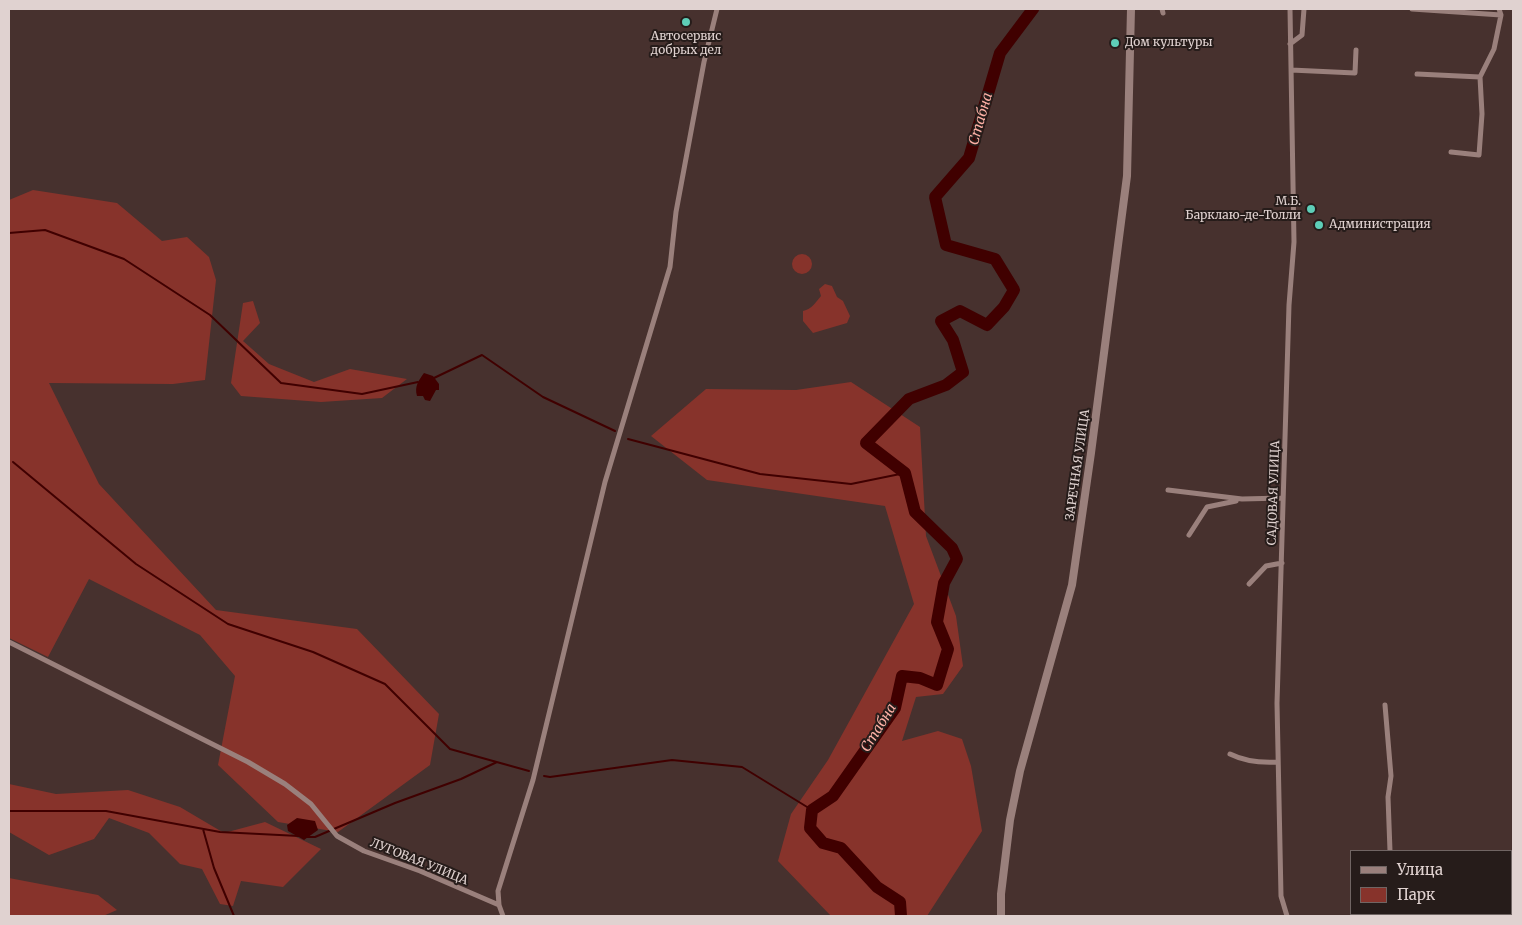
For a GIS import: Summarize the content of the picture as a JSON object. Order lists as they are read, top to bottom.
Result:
{
  "streets": {
    "street": ["ЗАРЕЧНАЯ УЛИЦА", "САДОВАЯ УЛИЦА", "ЛУГОВАЯ УЛИЦА"]
  },
  "water": ["Стабна"],
  "places": [
    "Автосервис добрых дел",
    "Дом культуры",
    "М.Б. Барклаю-де-Толли",
    "Администрация"
  ],
  "legend": ["Улица", "Парк"]
}
